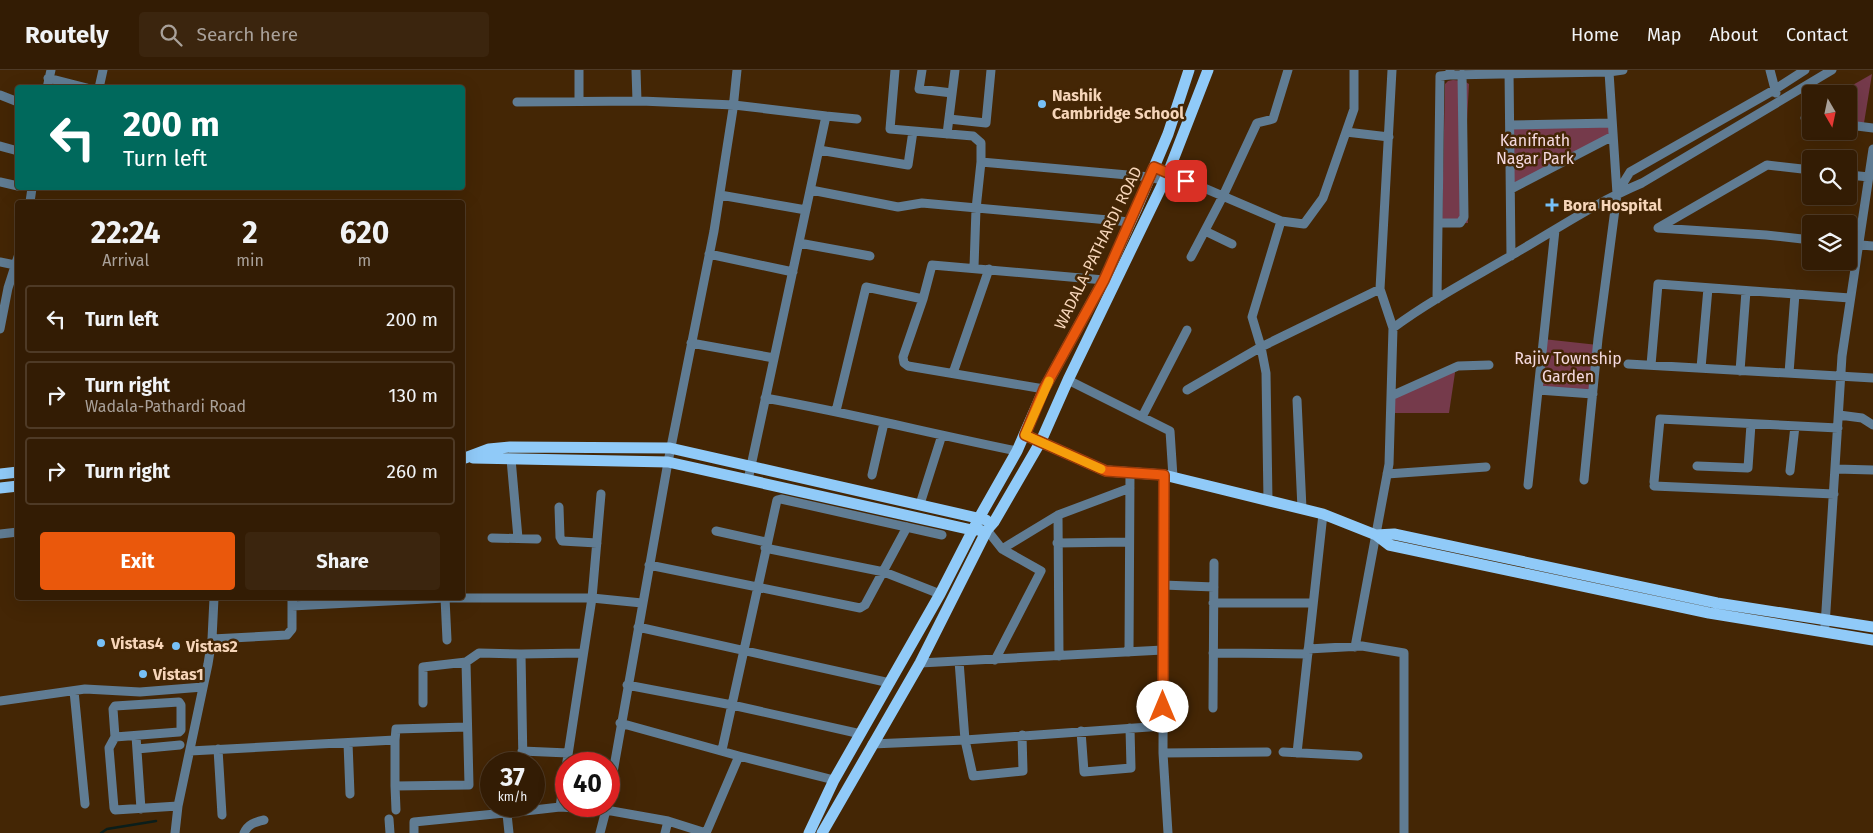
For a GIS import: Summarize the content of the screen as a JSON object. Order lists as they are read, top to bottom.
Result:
{
  "streets": {
    "main road": ["WADALA-PATHARDI ROAD"]
  },
  "parks": ["Kanifnath Nagar Park", "Rajiv Township Garden"],
  "places": {
    "other": [
      "Nashik Cambridge School",
      "Vistas4",
      "Vistas2",
      "Vistas1"
    ],
    "health": ["Bora Hospital"]
  },
  "north": "bottom",
  "page": {
    "header": "Routely",
    "search": "Search here",
    "nav": [
      "Home",
      "Map",
      "About",
      "Contact"
    ],
    "turn": ["200 m", "Turn left"],
    "eta": [
      "22:24",
      "Arrival",
      "2",
      "min",
      "620",
      "m"
    ],
    "list": [
      {
        "name": "Turn left",
        "value": "200 m"
      },
      {
        "name": "Turn right",
        "note": "Wadala-Pathardi Road",
        "value": "130 m"
      },
      {
        "name": "Turn right",
        "value": "260 m"
      }
    ],
    "buttons": ["Exit", "Share"],
    "speed": "37 km/h",
    "limit": "40"
  }
}
